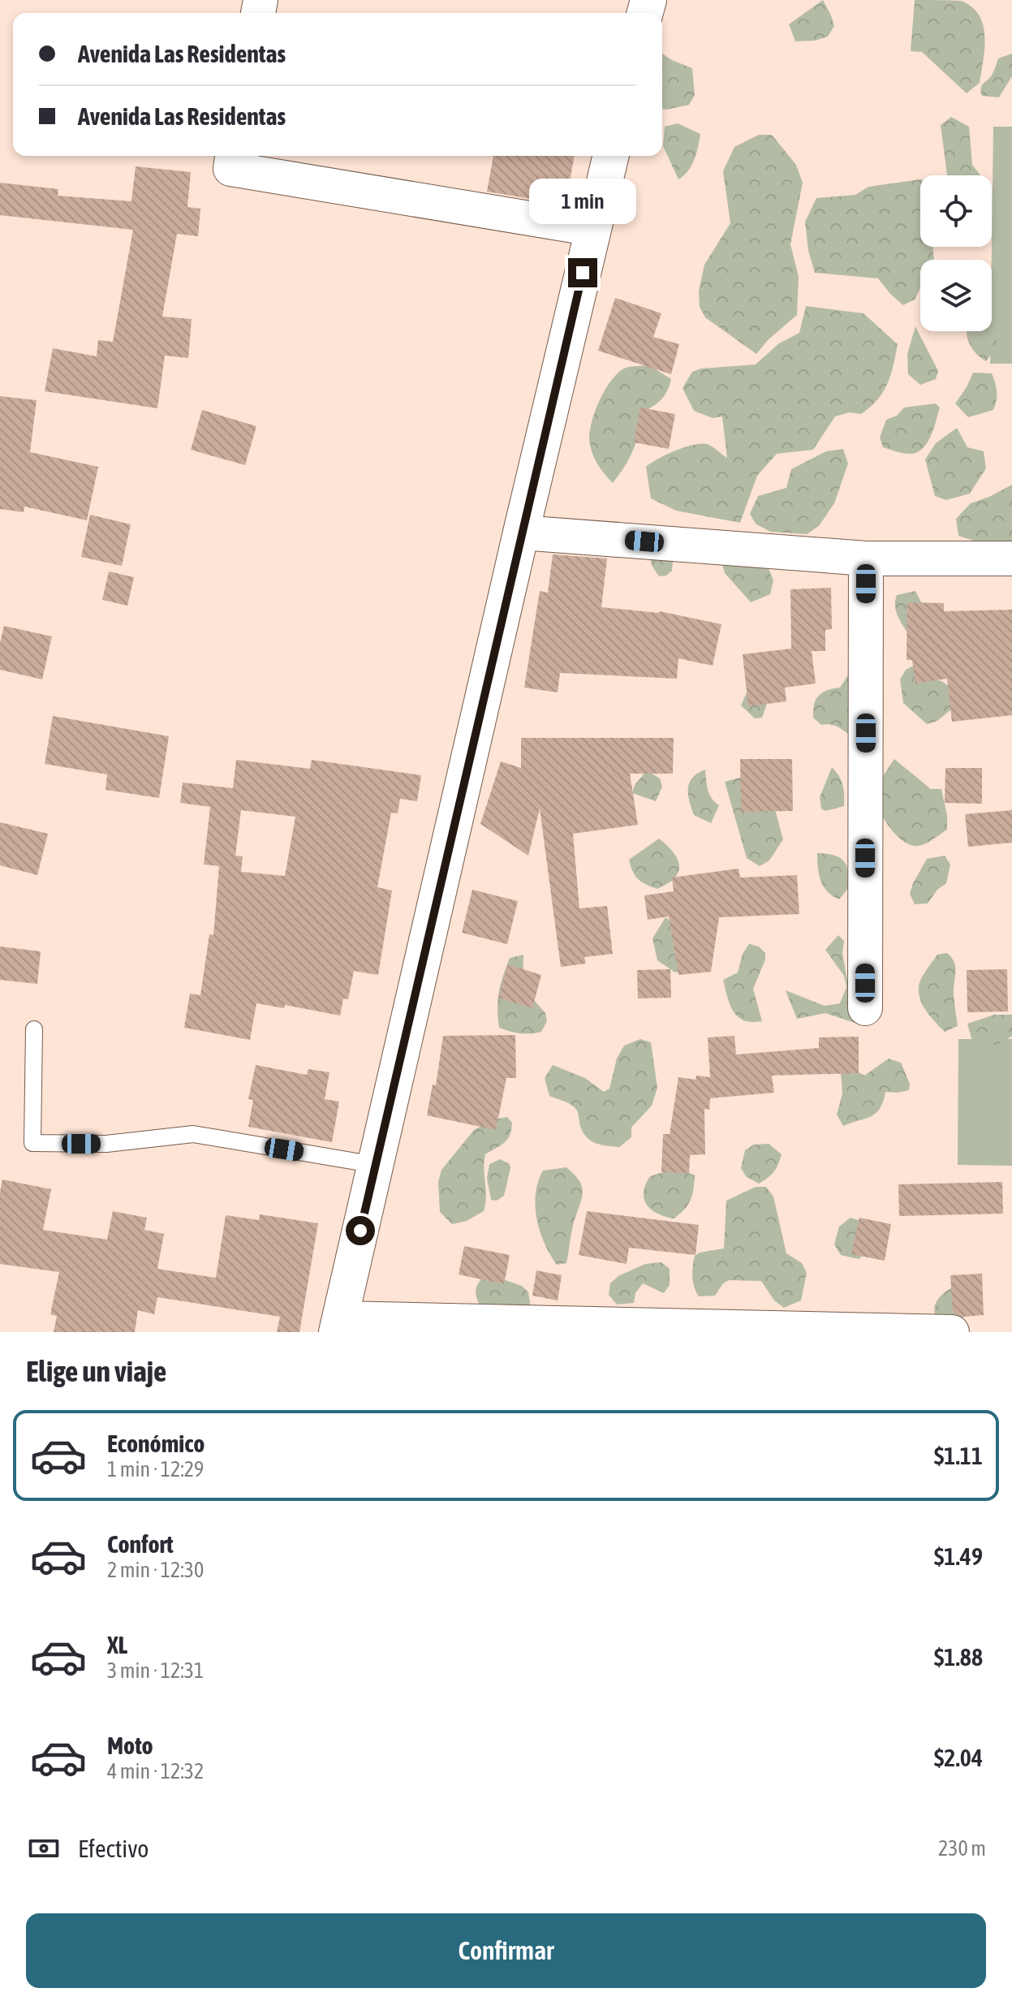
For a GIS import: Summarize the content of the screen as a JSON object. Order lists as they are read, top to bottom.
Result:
{
  "page": {
    "banner": ["Avenida Las Residentas", "Avenida Las Residentas"],
    "bubble": "1 min",
    "heading": "Elige un viaje",
    "list": [
      {
        "name": "Económico",
        "note": "1 min · 12:29",
        "value": "$1.11"
      },
      {
        "name": "Confort",
        "note": "2 min · 12:30",
        "value": "$1.49"
      },
      {
        "name": "XL",
        "note": "3 min · 12:31",
        "value": "$1.88"
      },
      {
        "name": "Moto",
        "note": "4 min · 12:32",
        "value": "$2.04"
      }
    ],
    "pay": ["Efectivo", "230 m"],
    "buttons": "Confirmar"
  }
}
